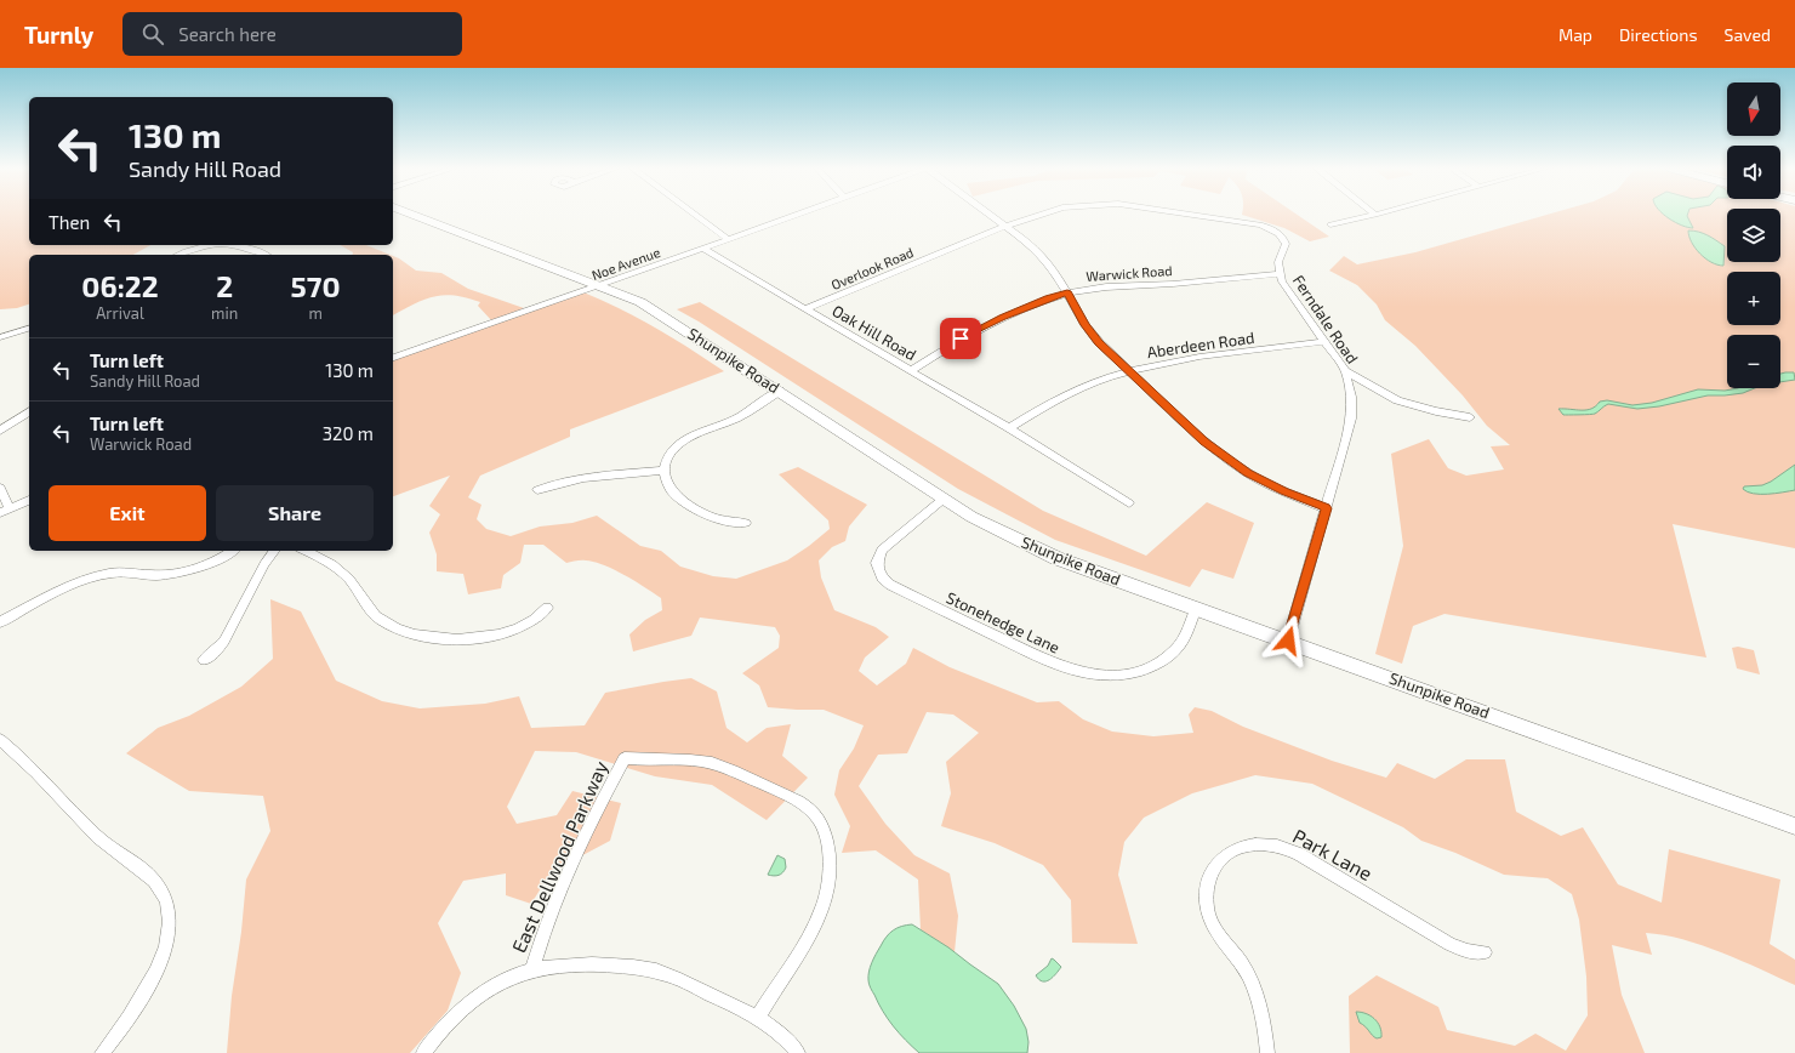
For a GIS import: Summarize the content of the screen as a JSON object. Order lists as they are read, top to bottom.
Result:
{
  "streets": {
    "main road": ["Shunpike Road"],
    "street": [
      "Noe Avenue",
      "Overlook Road",
      "Warwick Road",
      "Ferndale Road",
      "Oak Hill Road",
      "Aberdeen Road",
      "Stonehedge Lane",
      "Park Lane",
      "East Dellwood Parkway"
    ]
  },
  "crossings": [
    ["Noe Avenue", "Oak Hill Road"],
    ["Noe Avenue", "Shunpike Road"],
    ["Overlook Road", "Ferndale Road"],
    ["Overlook Road", "Oak Hill Road"],
    ["Warwick Road", "Ferndale Road"],
    ["Warwick Road", "Oak Hill Road"],
    ["Ferndale Road", "Aberdeen Road"],
    ["Ferndale Road", "Shunpike Road"],
    ["Oak Hill Road", "Aberdeen Road"],
    ["Shunpike Road", "Stonehedge Lane"]
  ],
  "north": "bottom",
  "page": {
    "header": "Turnly",
    "search": "Search here",
    "nav": ["Map", "Directions", "Saved"],
    "map_buttons": ["+", "−"],
    "turn": ["130 m", "Sandy Hill Road"],
    "then": "Then",
    "eta": [
      "06:22",
      "Arrival",
      "2",
      "min",
      "570",
      "m"
    ],
    "list": [
      {
        "name": "Turn left",
        "note": "Sandy Hill Road",
        "value": "130 m"
      },
      {
        "name": "Turn left",
        "note": "Warwick Road",
        "value": "320 m"
      }
    ],
    "buttons": ["Exit", "Share"]
  }
}
